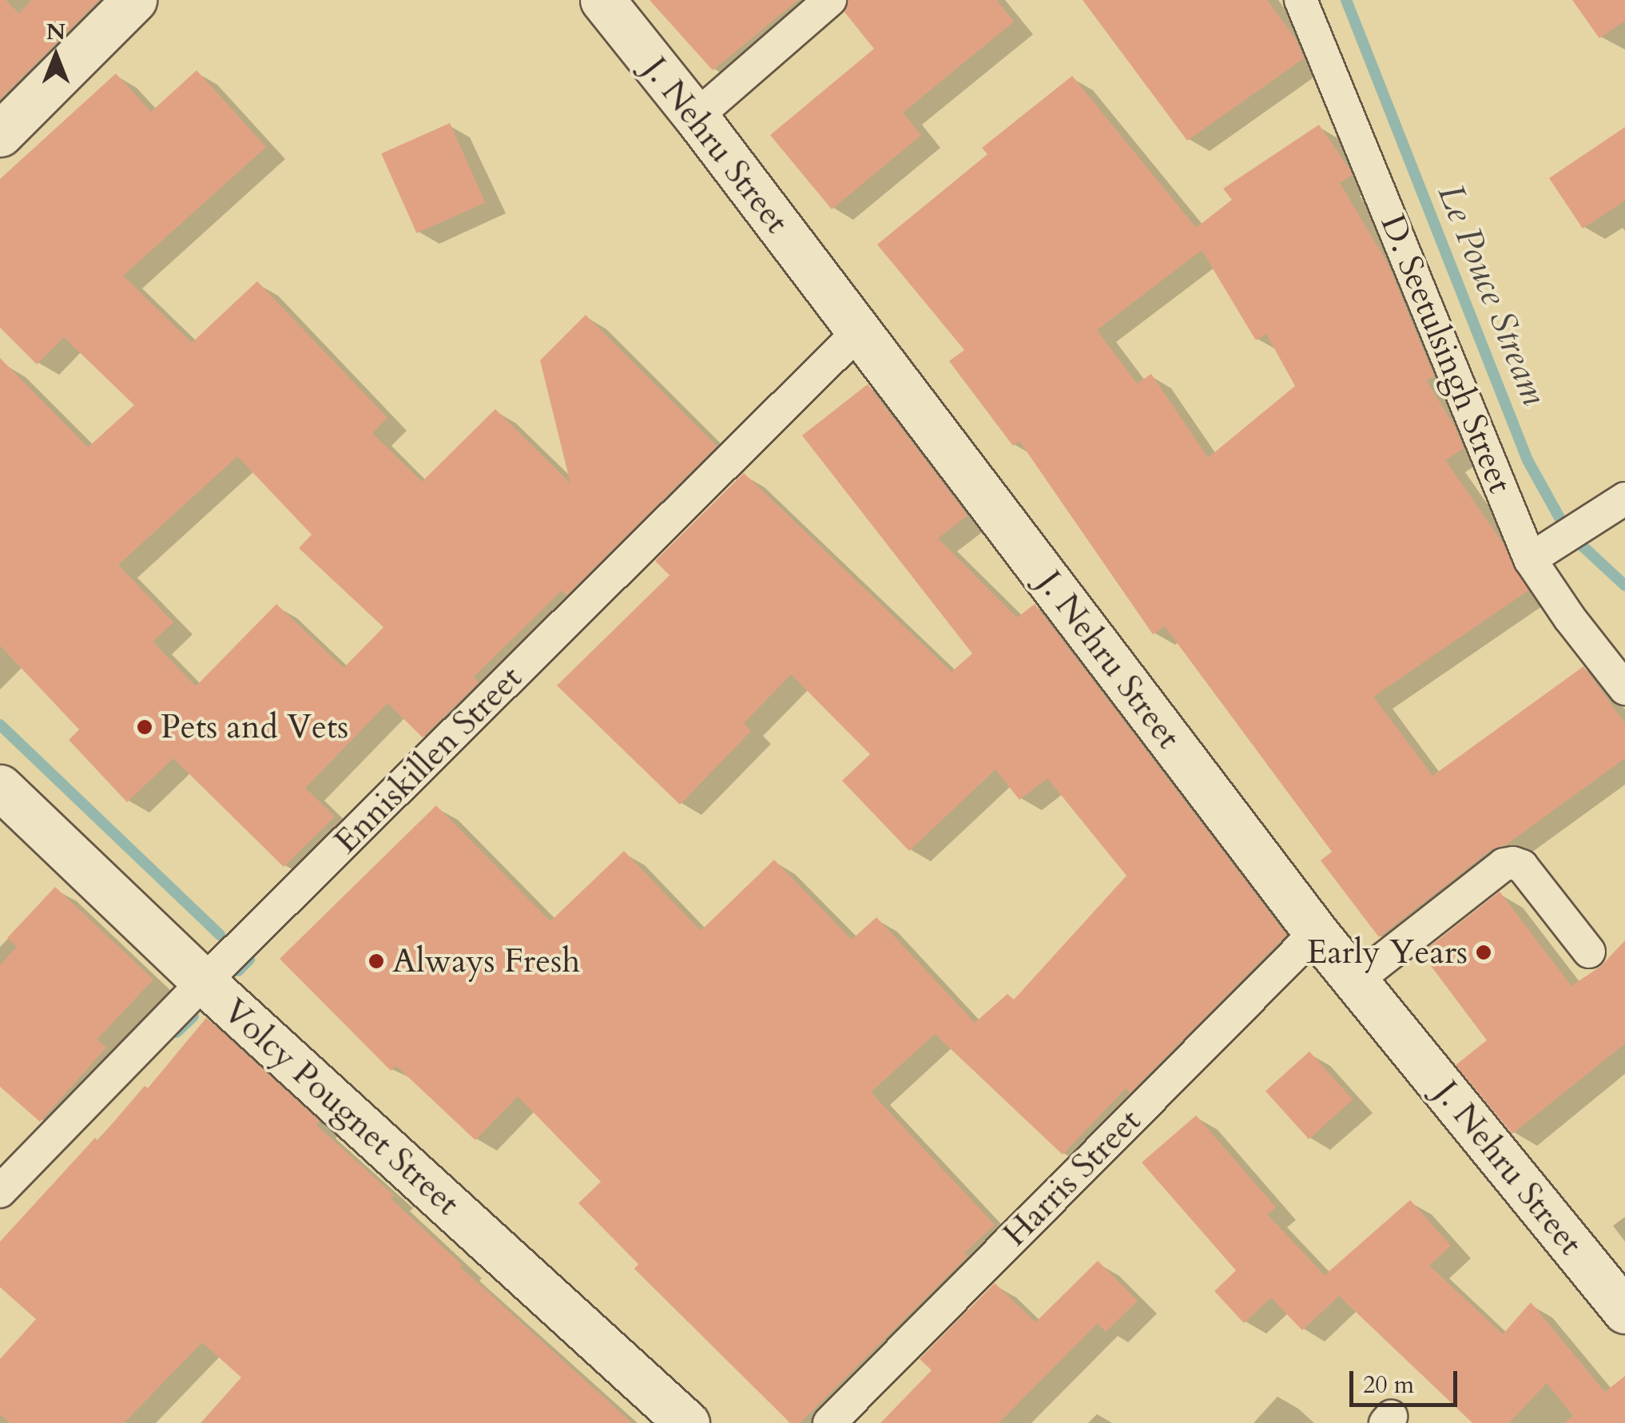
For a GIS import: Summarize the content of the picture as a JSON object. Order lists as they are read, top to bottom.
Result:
{
  "streets": {
    "main road": ["J. Nehru Street", "Volcy Pougnet Street"],
    "street": ["D. Seetulsingh Street", "Enniskillen Street", "Harris Street"]
  },
  "crossings": [
    ["J. Nehru Street", "Enniskillen Street"],
    ["J. Nehru Street", "Harris Street"],
    ["Enniskillen Street", "Volcy Pougnet Street"]
  ],
  "water": ["Le Pouce Stream"],
  "places": ["Pets and Vets", "Early Years", "Always Fresh"],
  "scale_bar": "20 m",
  "north": "top"
}
